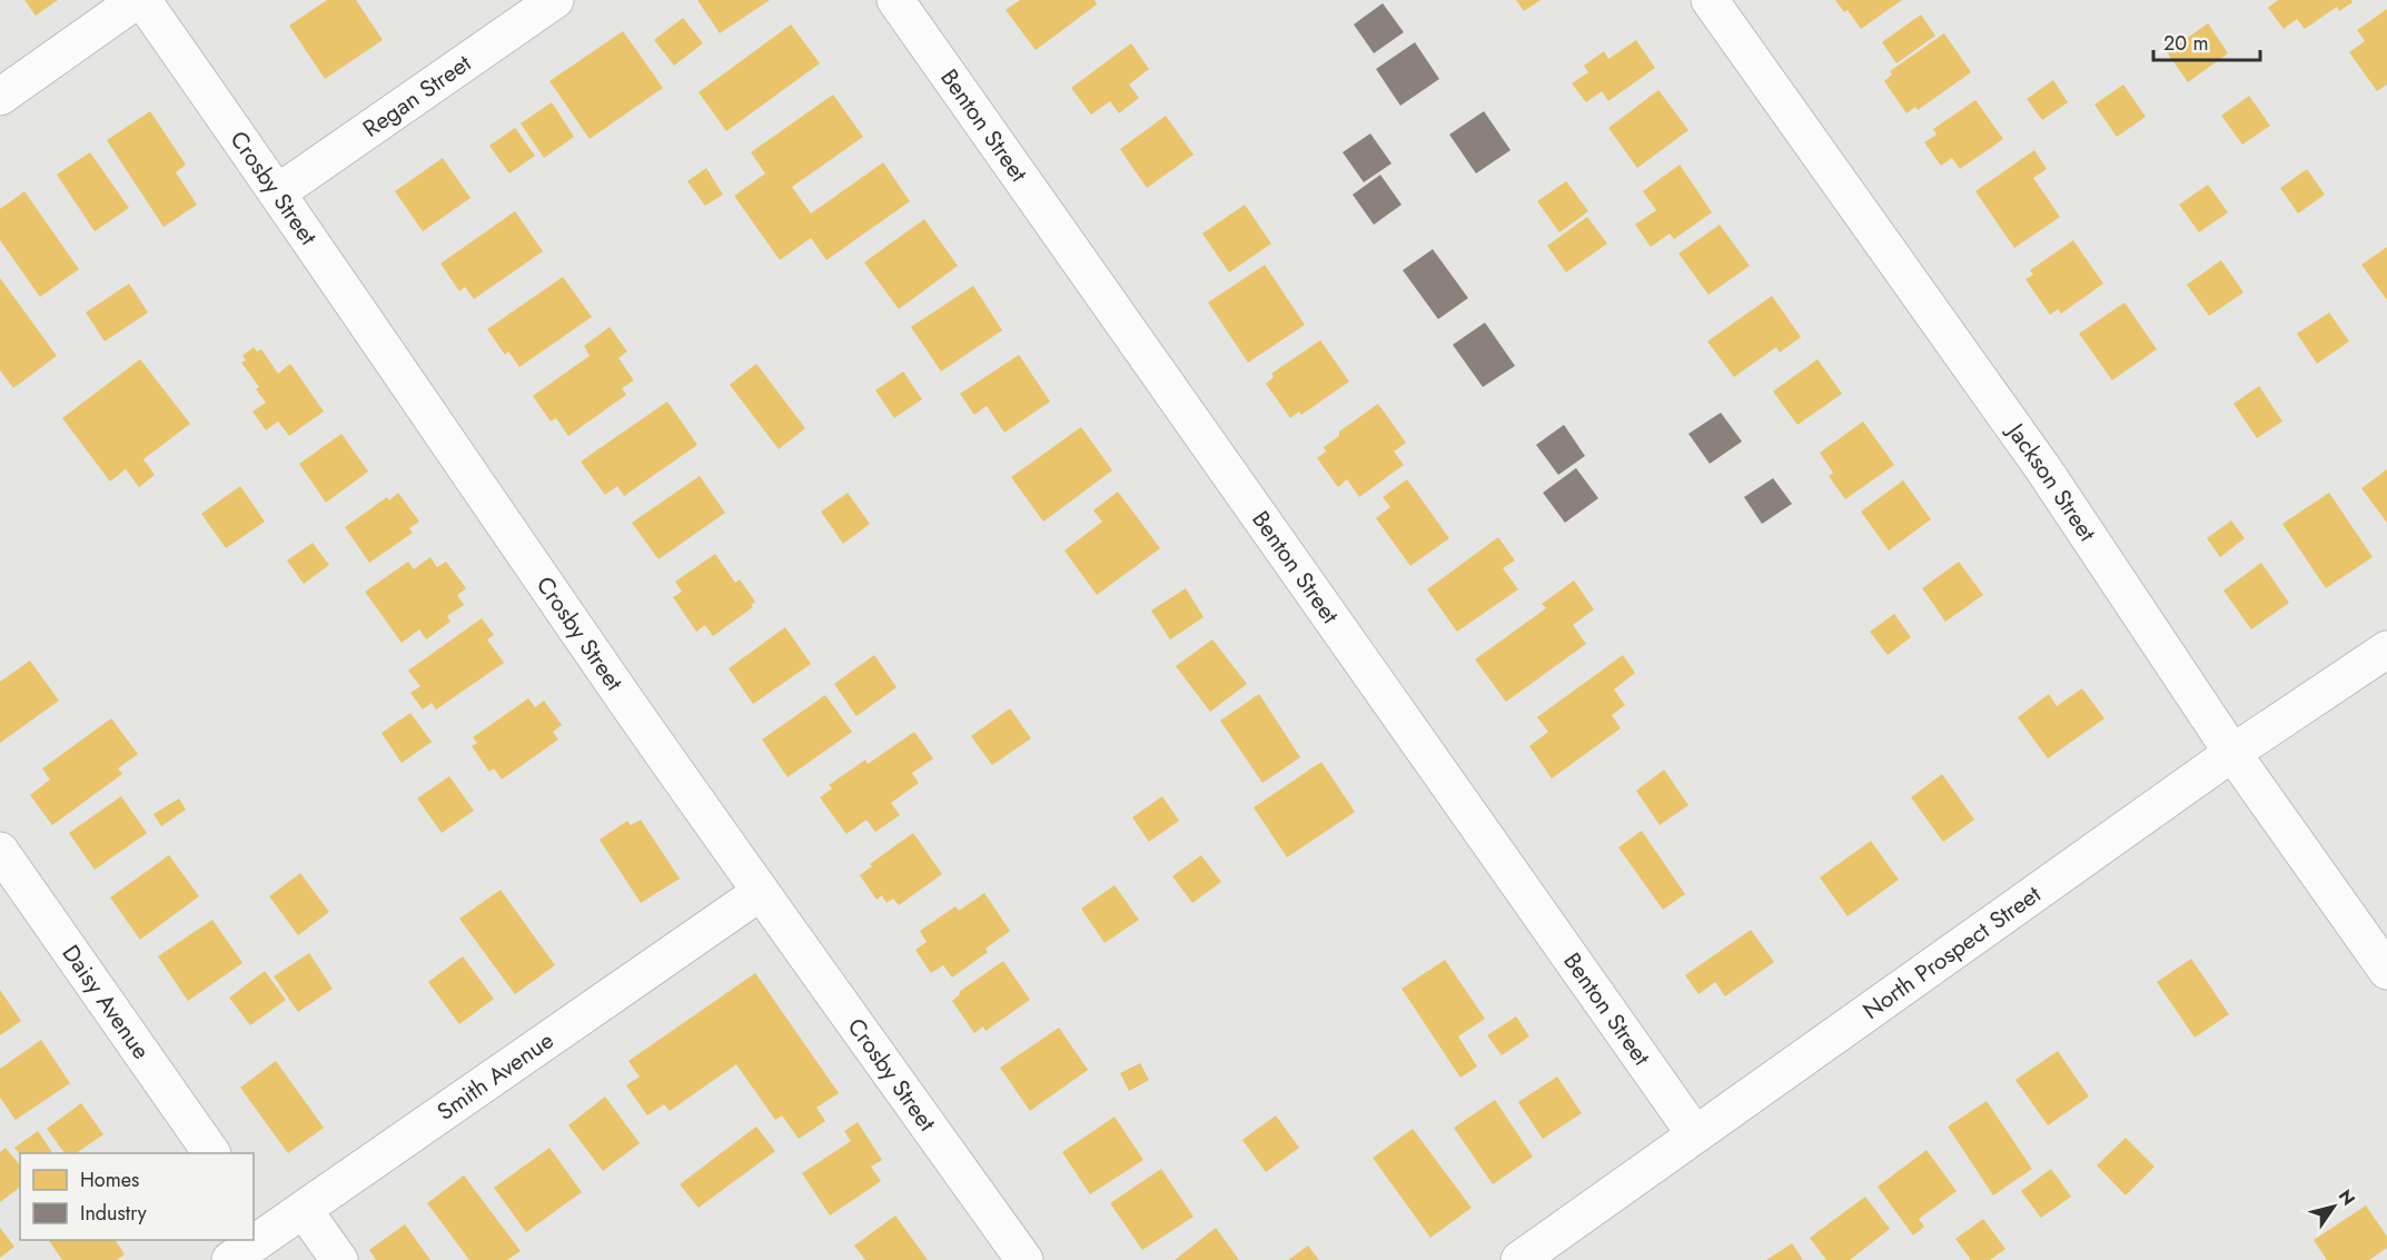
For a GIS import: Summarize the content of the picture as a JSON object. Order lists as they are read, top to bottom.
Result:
{
  "streets": {
    "street": [
      "Regan Street",
      "Benton Street",
      "Crosby Street",
      "Jackson Street",
      "North Prospect Street",
      "Daisy Avenue",
      "Smith Avenue"
    ]
  },
  "crossings": [
    ["Regan Street", "Crosby Street"],
    ["Benton Street", "North Prospect Street"],
    ["Crosby Street", "Smith Avenue"],
    ["Jackson Street", "North Prospect Street"]
  ],
  "legend": ["Homes", "Industry"],
  "scale_bar": "20 m",
  "north": "top right"
}
